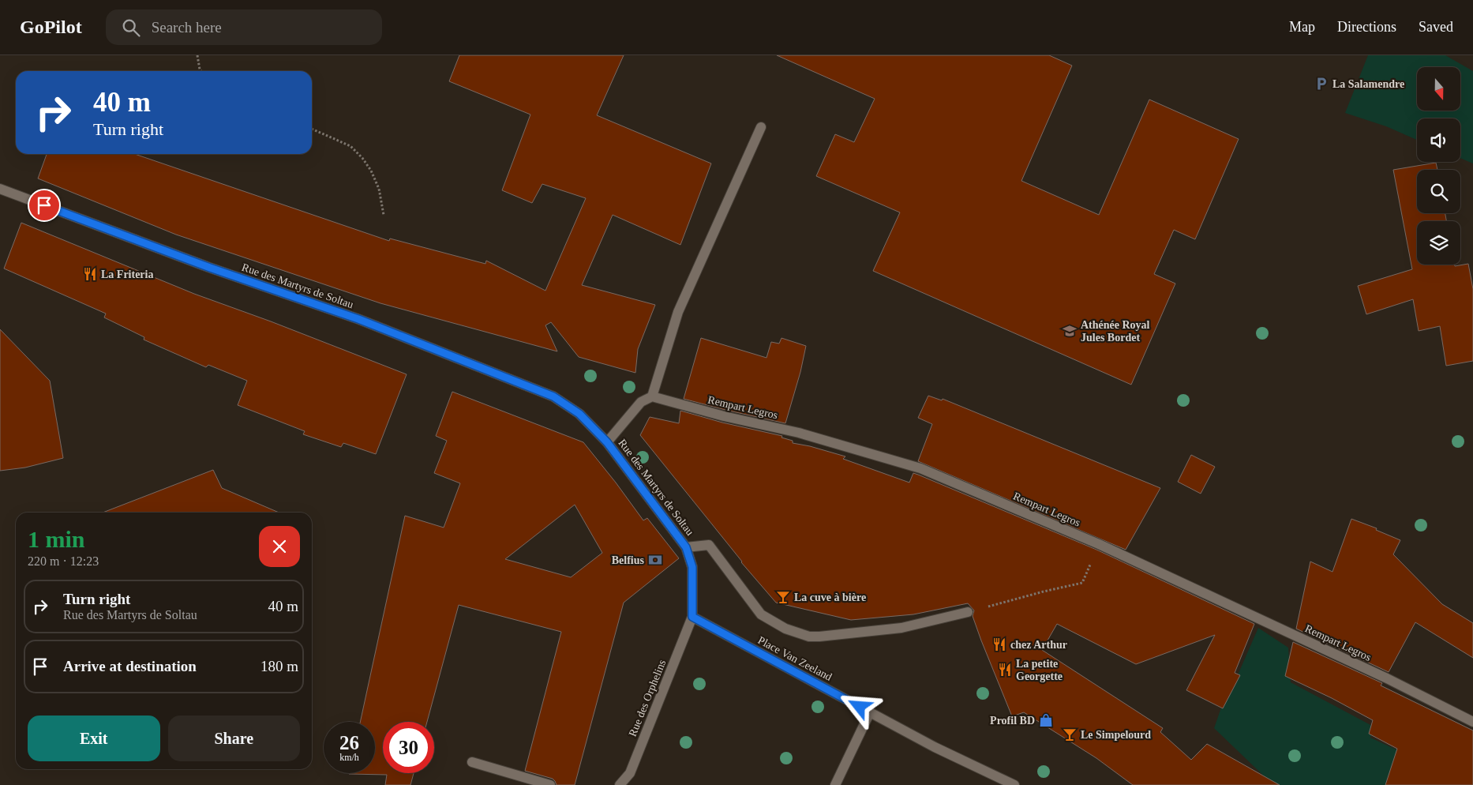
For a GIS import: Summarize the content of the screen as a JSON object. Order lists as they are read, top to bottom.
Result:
{
  "streets": {
    "street": [
      "Rue des Martyrs de Soltau",
      "Rempart Legros",
      "Place Van Zeeland",
      "Rue des Orphelins"
    ]
  },
  "crossings": [
    ["Rue des Martyrs de Soltau", "Place Van Zeeland"],
    ["Rue des Martyrs de Soltau", "Rue des Orphelins"],
    ["Place Van Zeeland", "Rue des Orphelins"]
  ],
  "places": {
    "parking": ["La Salamendre"],
    "restaurant": ["La Friteria", "chez Arthur", "La petite Georgette"],
    "school or university": ["Athénée Royal Jules Bordet"],
    "bank": ["Belfius"],
    "bar": ["La cuve à bière", "Le Simpelourd"],
    "shop": ["Profil BD"]
  },
  "north": "bottom",
  "page": {
    "header": "GoPilot",
    "search": "Search here",
    "nav": ["Map", "Directions", "Saved"],
    "turn": ["40 m", "Turn right"],
    "heading": ["1 min", "220 m · 12:23"],
    "list": [
      {
        "name": "Turn right",
        "note": "Rue des Martyrs de Soltau",
        "value": "40 m"
      },
      {
        "name": "Arrive at destination",
        "value": "180 m"
      }
    ],
    "buttons": ["Exit", "Share"],
    "speed": "26 km/h",
    "limit": "30"
  }
}
